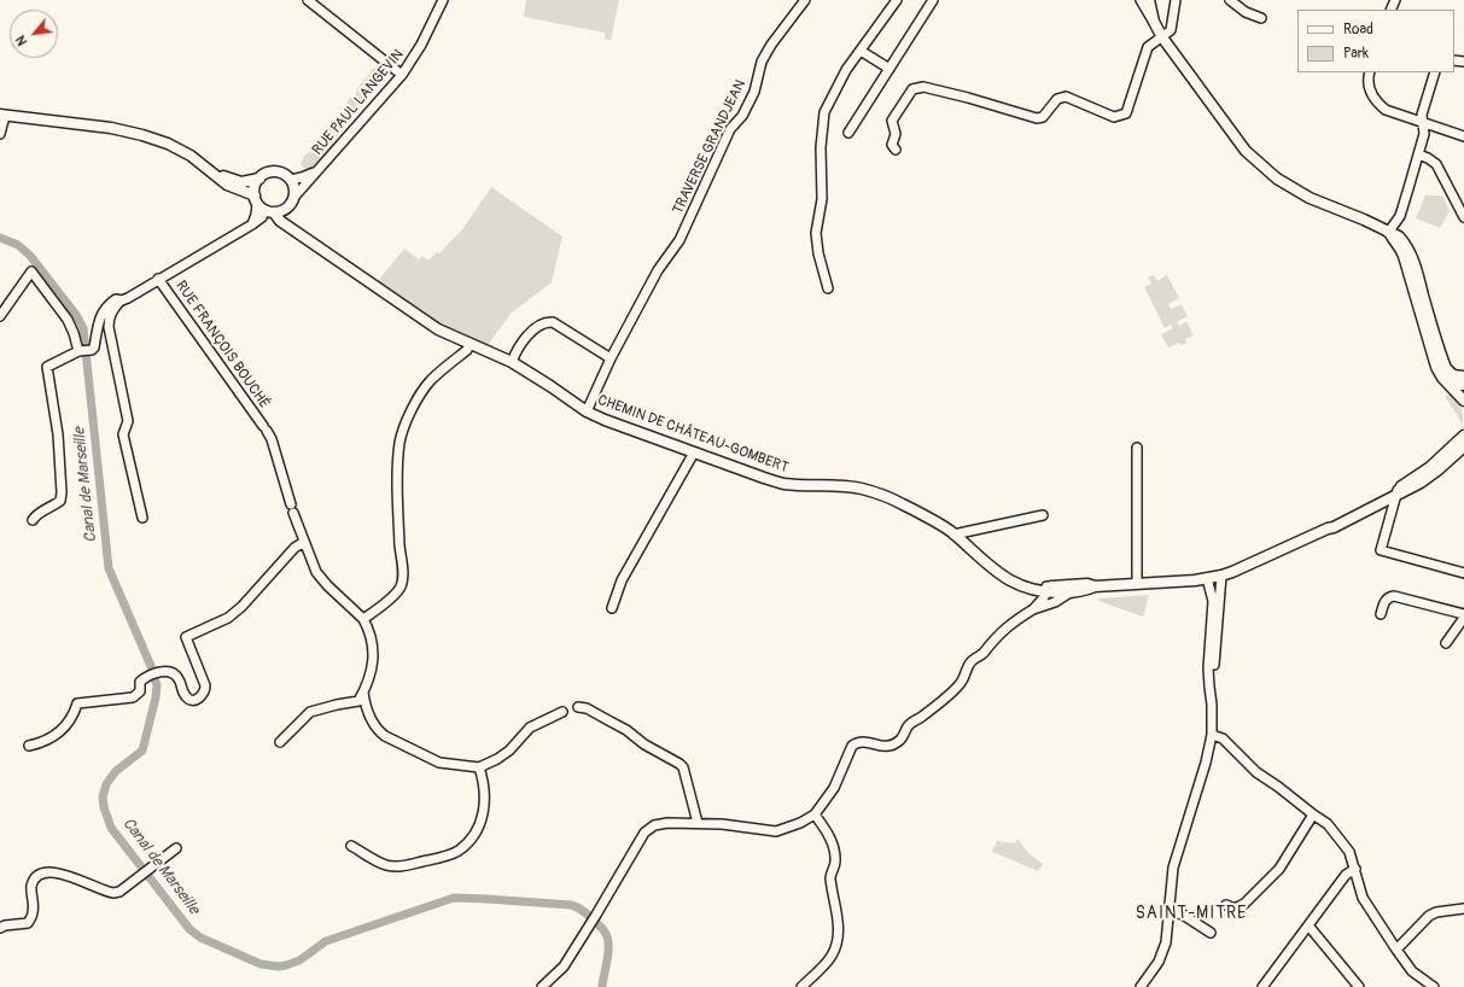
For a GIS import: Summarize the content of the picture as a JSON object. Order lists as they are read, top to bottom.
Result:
{
  "streets": {
    "street": [
      "RUE PAUL LANGEVIN",
      "TRAVERSE GRANDJEAN",
      "RUE FRANÇOIS BOUCHÉ",
      "CHEMIN DE CHÂTEAU-GOMBERT"
    ]
  },
  "crossings": [
    ["RUE PAUL LANGEVIN", "CHEMIN DE CHÂTEAU-GOMBERT"],
    ["TRAVERSE GRANDJEAN", "CHEMIN DE CHÂTEAU-GOMBERT"]
  ],
  "districts": ["SAINT-MITRE"],
  "water": ["Canal de Marseille"],
  "legend": ["Road", "Park"],
  "north": "bottom left"
}
